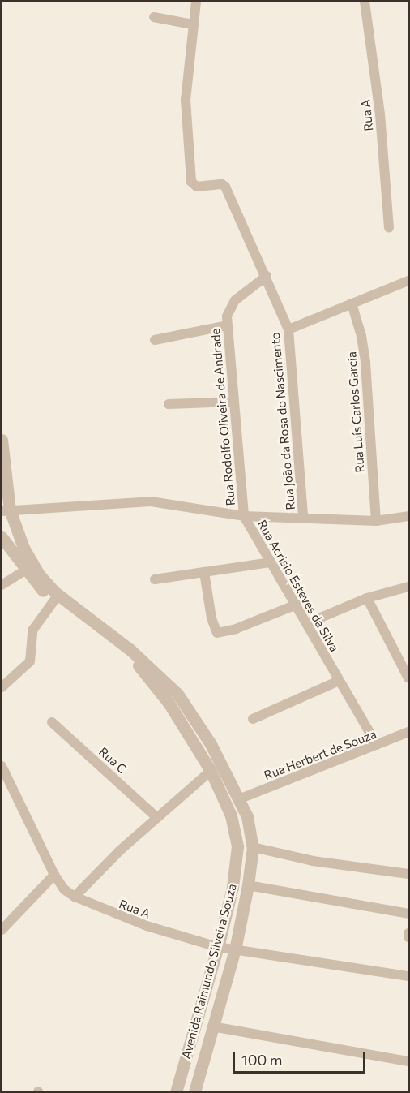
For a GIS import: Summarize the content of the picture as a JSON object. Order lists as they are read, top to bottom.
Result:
{
  "streets": {
    "street": [
      "Rua A",
      "Rua Luís Carlos Garcia",
      "Rua Rodolfo Oliveira de Andrade",
      "Rua João da Rosa do Nascimento",
      "Rua Acrisio Esteves da Silva",
      "Rua Herbert de Souza",
      "Rua C",
      "Avenida Raimundo Silveira Souza"
    ]
  },
  "crossings": [
    ["Rua A", "Avenida Raimundo Silveira Souza"],
    ["Rua Rodolfo Oliveira de Andrade", "Rua João da Rosa do Nascimento"],
    ["Rua Rodolfo Oliveira de Andrade", "Rua Acrisio Esteves da Silva"],
    ["Rua Acrisio Esteves da Silva", "Rua Herbert de Souza"],
    ["Rua Herbert de Souza", "Avenida Raimundo Silveira Souza"]
  ],
  "scale_bar": "100 m"
}
